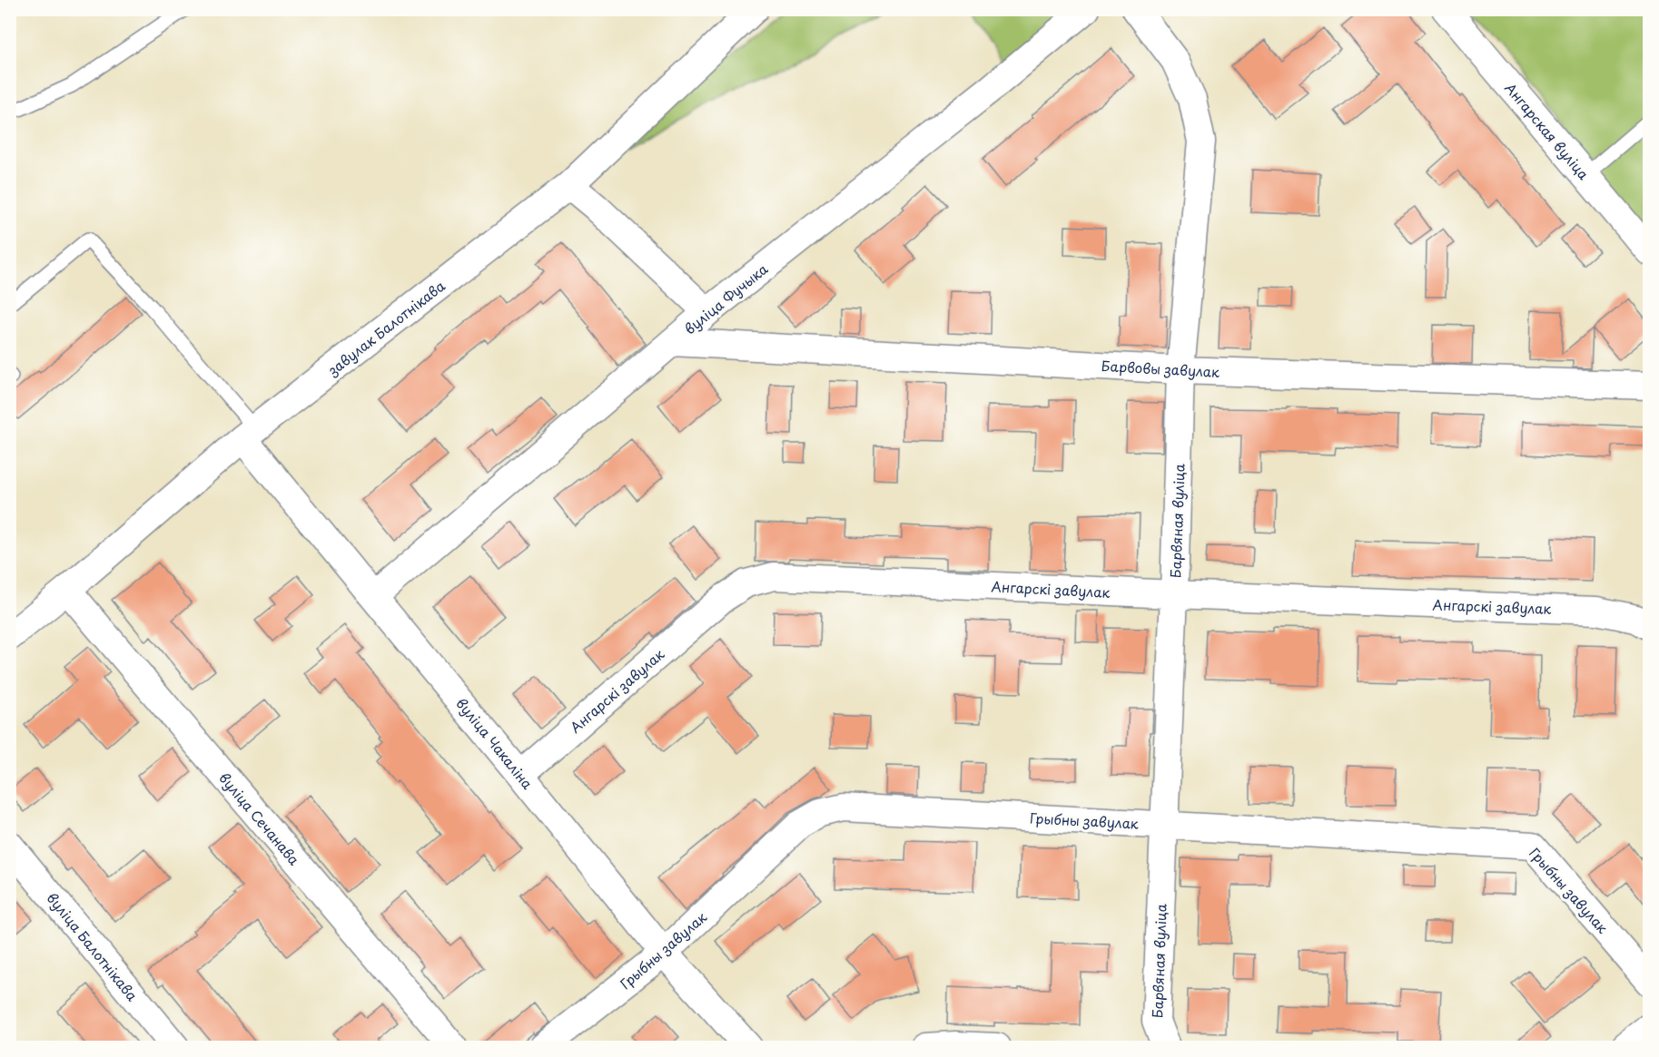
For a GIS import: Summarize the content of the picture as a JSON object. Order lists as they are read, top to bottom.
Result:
{
  "streets": {
    "street": [
      "Ангарская вуліца",
      "вуліца Фучыка",
      "завулак Балотнікава",
      "Барвовы завулак",
      "Барвяная вуліца",
      "Ангарскі завулак",
      "вуліца Чакаліна",
      "вуліца Сечанава",
      "Грыбны завулак",
      "вуліца Балотнікава"
    ]
  },
  "crossings": [
    ["вуліца Фучыка", "Барвовы завулак"],
    ["вуліца Фучыка", "вуліца Чакаліна"],
    ["завулак Балотнікава", "вуліца Чакаліна"],
    ["завулак Балотнікава", "вуліца Сечанава"],
    ["Барвовы завулак", "Барвяная вуліца"],
    ["Барвяная вуліца", "Ангарскі завулак"],
    ["Барвяная вуліца", "Грыбны завулак"],
    ["Ангарскі завулак", "вуліца Чакаліна"],
    ["вуліца Чакаліна", "Грыбны завулак"]
  ]
}
